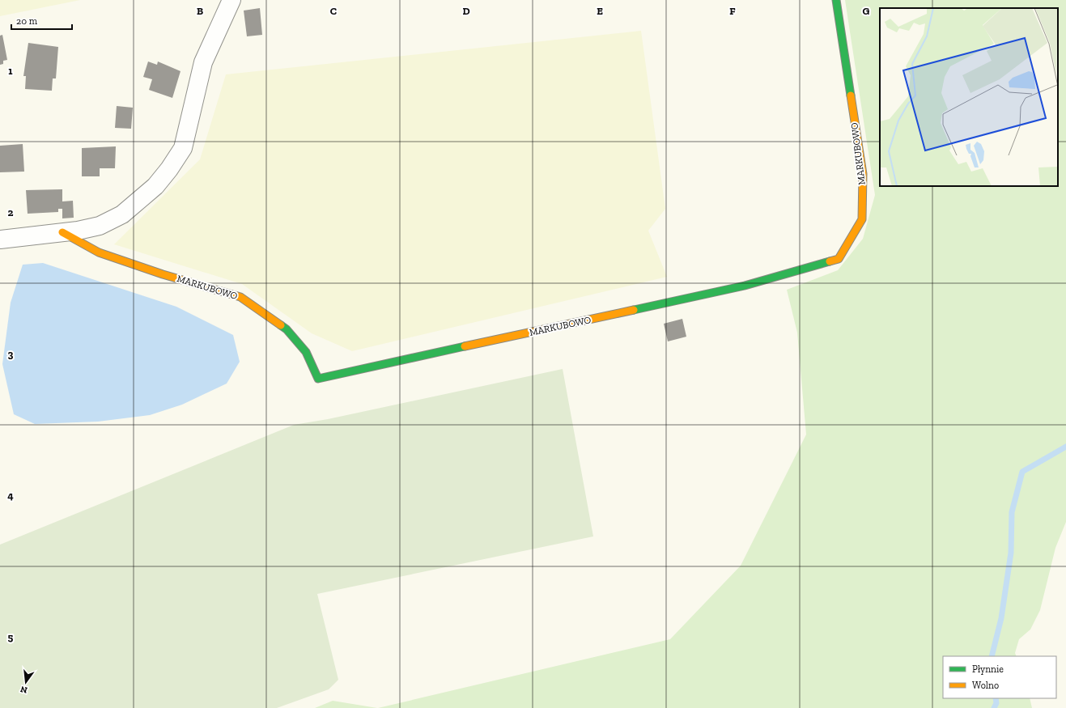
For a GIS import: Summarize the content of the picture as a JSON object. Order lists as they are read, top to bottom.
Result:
{
  "streets": {
    "street": ["MARKUBOWO"]
  },
  "legend": ["Płynnie", "Wolno"],
  "scale_bar": "20 m",
  "north": "bottom",
  "grid": {
    "columns": [
      "B",
      "C",
      "D",
      "E",
      "F",
      "G"
    ],
    "rows": [
      "1",
      "2",
      "3",
      "4",
      "5"
    ]
  }
}
